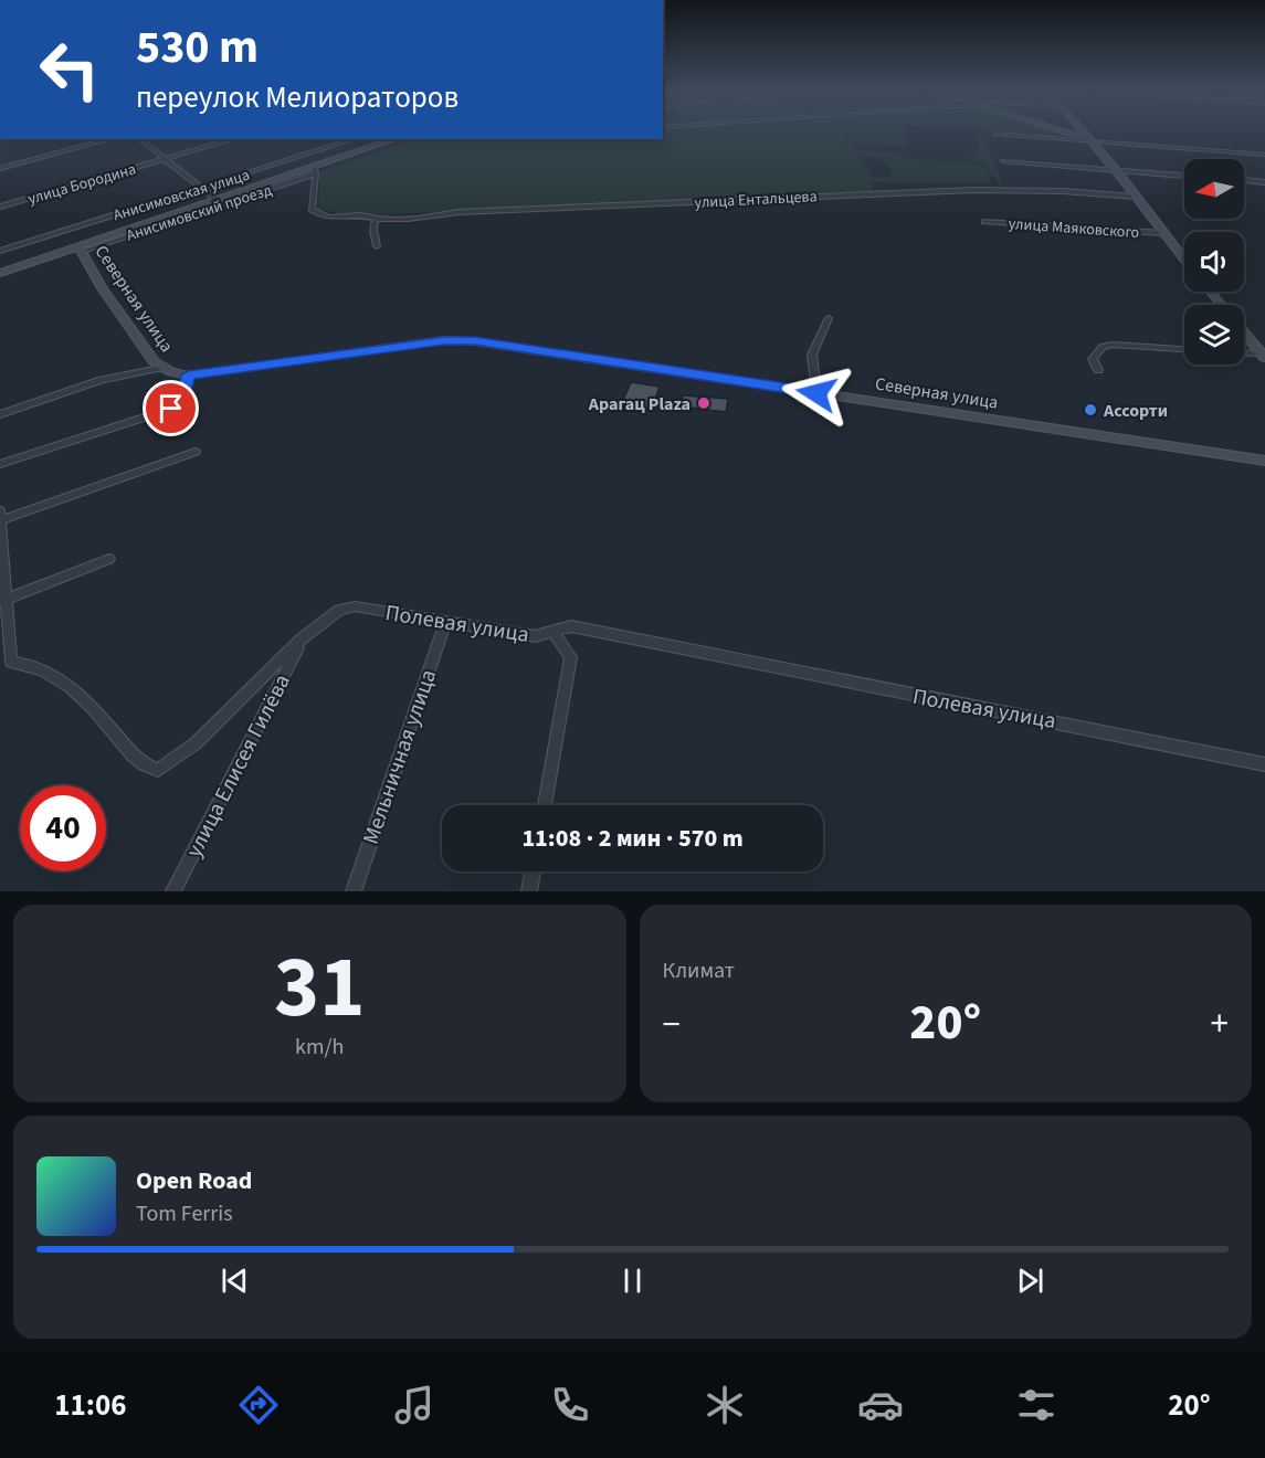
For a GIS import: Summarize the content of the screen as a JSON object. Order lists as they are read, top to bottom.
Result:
{
  "streets": {
    "street": [
      "улица Бородина",
      "Анисимовская улица",
      "улица Ентальцева",
      "Анисимовский проезд",
      "улица Маяковского",
      "Северная улица",
      "Полевая улица",
      "Мельничная улица",
      "улица Елисея Гилёва"
    ]
  },
  "crossings": [
    ["улица Ентальцева", "Анисимовский проезд"],
    ["Анисимовский проезд", "Северная улица"],
    ["Полевая улица", "Мельничная улица"],
    ["Полевая улица", "улица Елисея Гилёва"]
  ],
  "places": ["Арагац Plaza", "Ассорти"],
  "north": "left",
  "page": {
    "turn": ["530 m", "переулок Мелиораторов"],
    "limit": "40",
    "trip": "11:08 · 2 мин · 570 m",
    "tile": [
      ["31", "km/h"],
      "Климат"
    ],
    "heat": ["−", "20°", "+"],
    "song": ["Open Road", "Tom Ferris"],
    "tabs": ["11:06", "20°"]
  }
}
